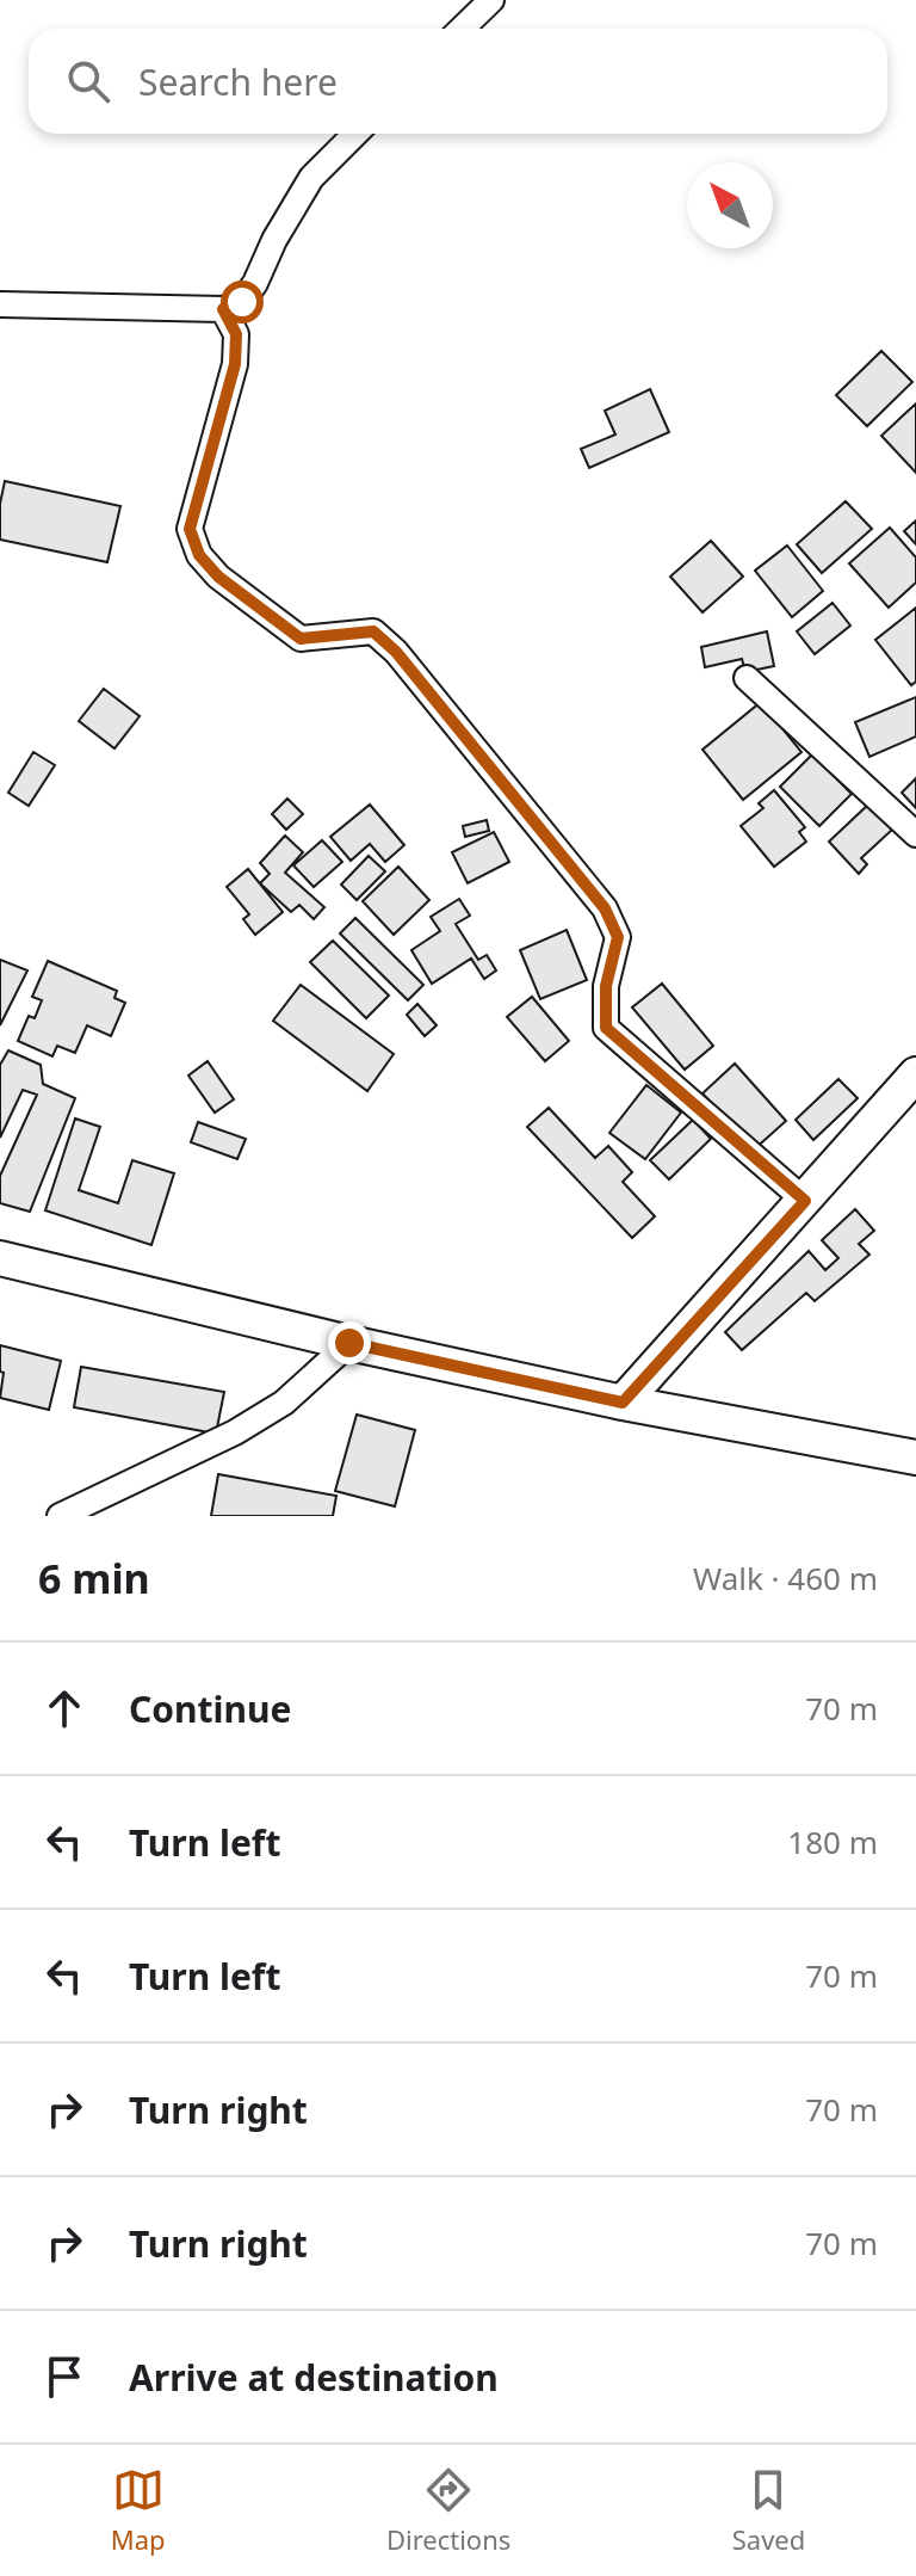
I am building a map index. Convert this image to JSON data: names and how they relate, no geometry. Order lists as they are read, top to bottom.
{
  "north": "top left",
  "page": {
    "search": "Search here",
    "heading": ["6 min", "Walk · 460 m"],
    "list": [
      ["Continue", "70 m"],
      ["Turn left", "180 m"],
      ["Turn left", "70 m"],
      ["Turn right", "70 m"],
      ["Turn right", "70 m"],
      "Arrive at destination"
    ],
    "nav": ["Map", "Directions", "Saved"]
  }
}
